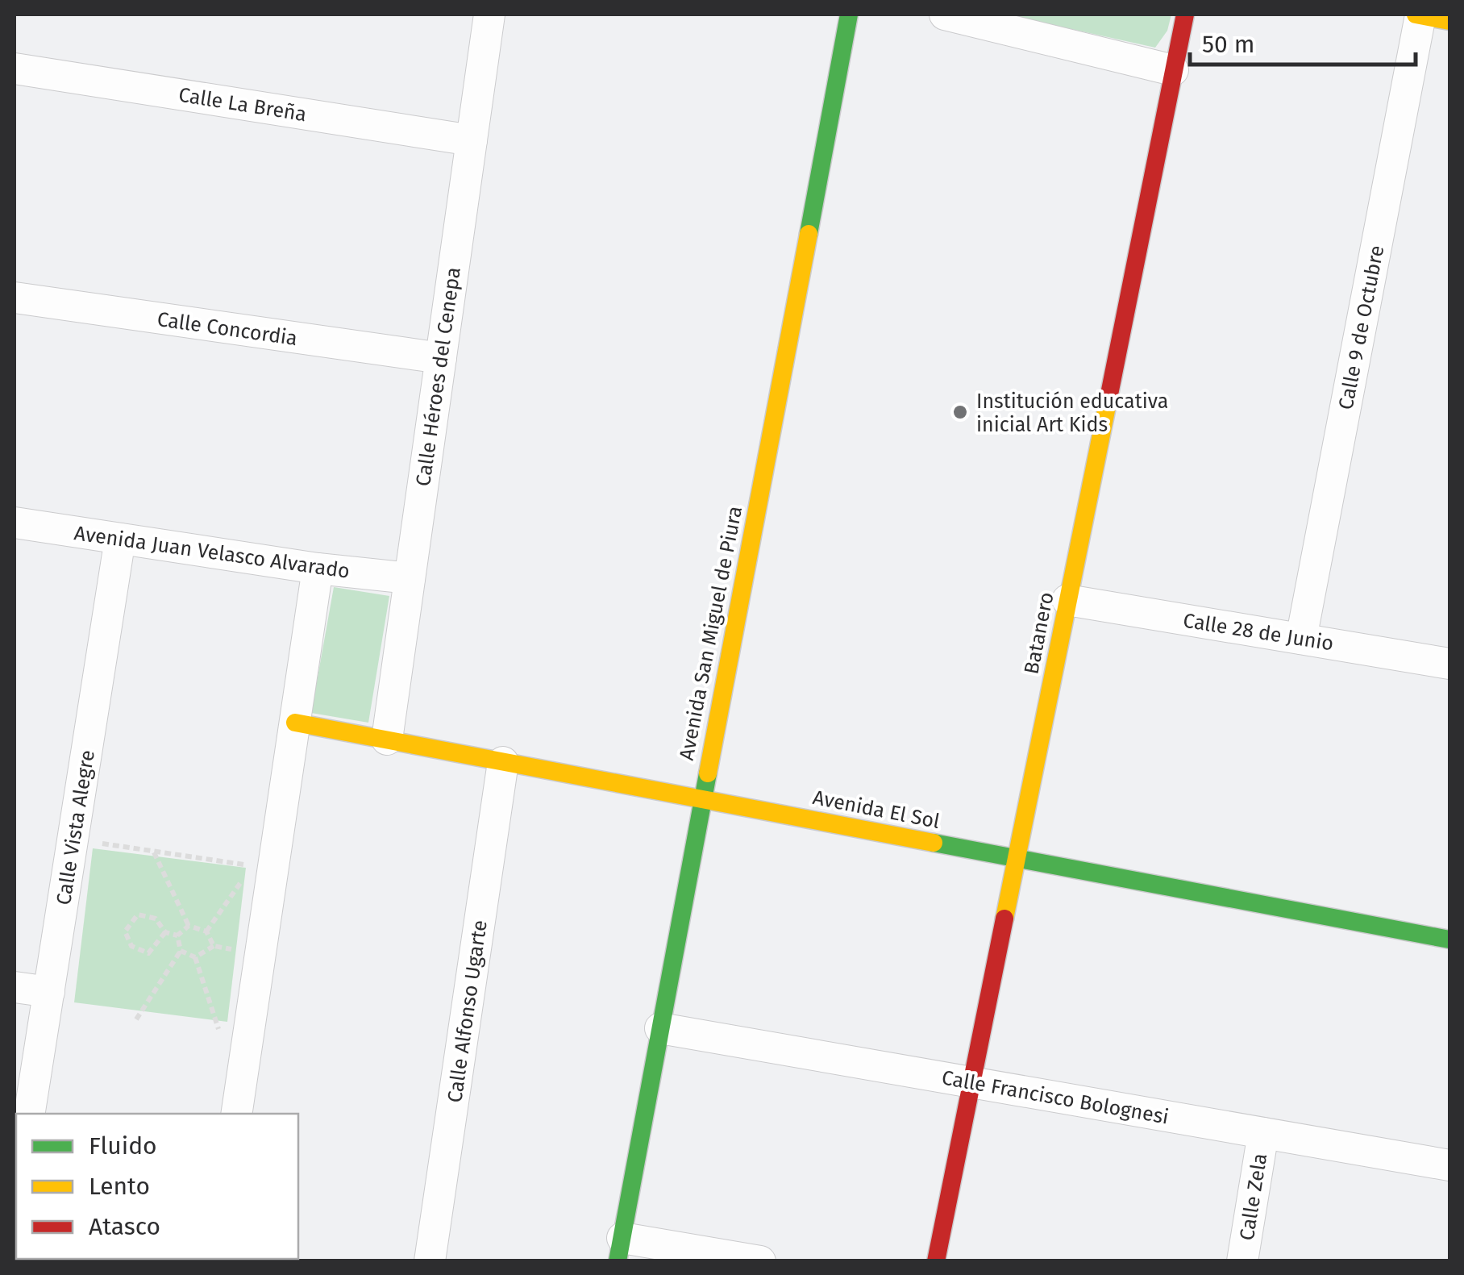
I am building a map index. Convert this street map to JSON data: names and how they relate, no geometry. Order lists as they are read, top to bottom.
{
  "streets": {
    "street": [
      "Calle La Breña",
      "Calle 9 de Octubre",
      "Calle Concordia",
      "Calle Héroes del Cenepa",
      "Avenida Juan Velasco Alvarado",
      "Calle 28 de Junio",
      "Avenida San Miguel de Piura",
      "Batanero",
      "Avenida El Sol",
      "Calle Vista Alegre",
      "Calle Alfonso Ugarte",
      "Calle Francisco Bolognesi",
      "Calle Zela"
    ]
  },
  "crossings": [
    ["Calle La Breña", "Calle Héroes del Cenepa"],
    ["Calle 9 de Octubre", "Calle 28 de Junio"],
    ["Calle Concordia", "Calle Héroes del Cenepa"],
    ["Calle Héroes del Cenepa", "Avenida Juan Velasco Alvarado"],
    ["Calle Héroes del Cenepa", "Avenida El Sol"],
    ["Avenida Juan Velasco Alvarado", "Calle Vista Alegre"],
    ["Calle 28 de Junio", "Batanero"],
    ["Avenida San Miguel de Piura", "Avenida El Sol"],
    ["Avenida San Miguel de Piura", "Calle Francisco Bolognesi"],
    ["Batanero", "Avenida El Sol"],
    ["Batanero", "Calle Francisco Bolognesi"],
    ["Avenida El Sol", "Calle Alfonso Ugarte"],
    ["Calle Francisco Bolognesi", "Calle Zela"]
  ],
  "places": ["Institución educativa inicial Art Kids"],
  "legend": ["Fluido", "Lento", "Atasco"],
  "scale_bar": "50 m"
}
